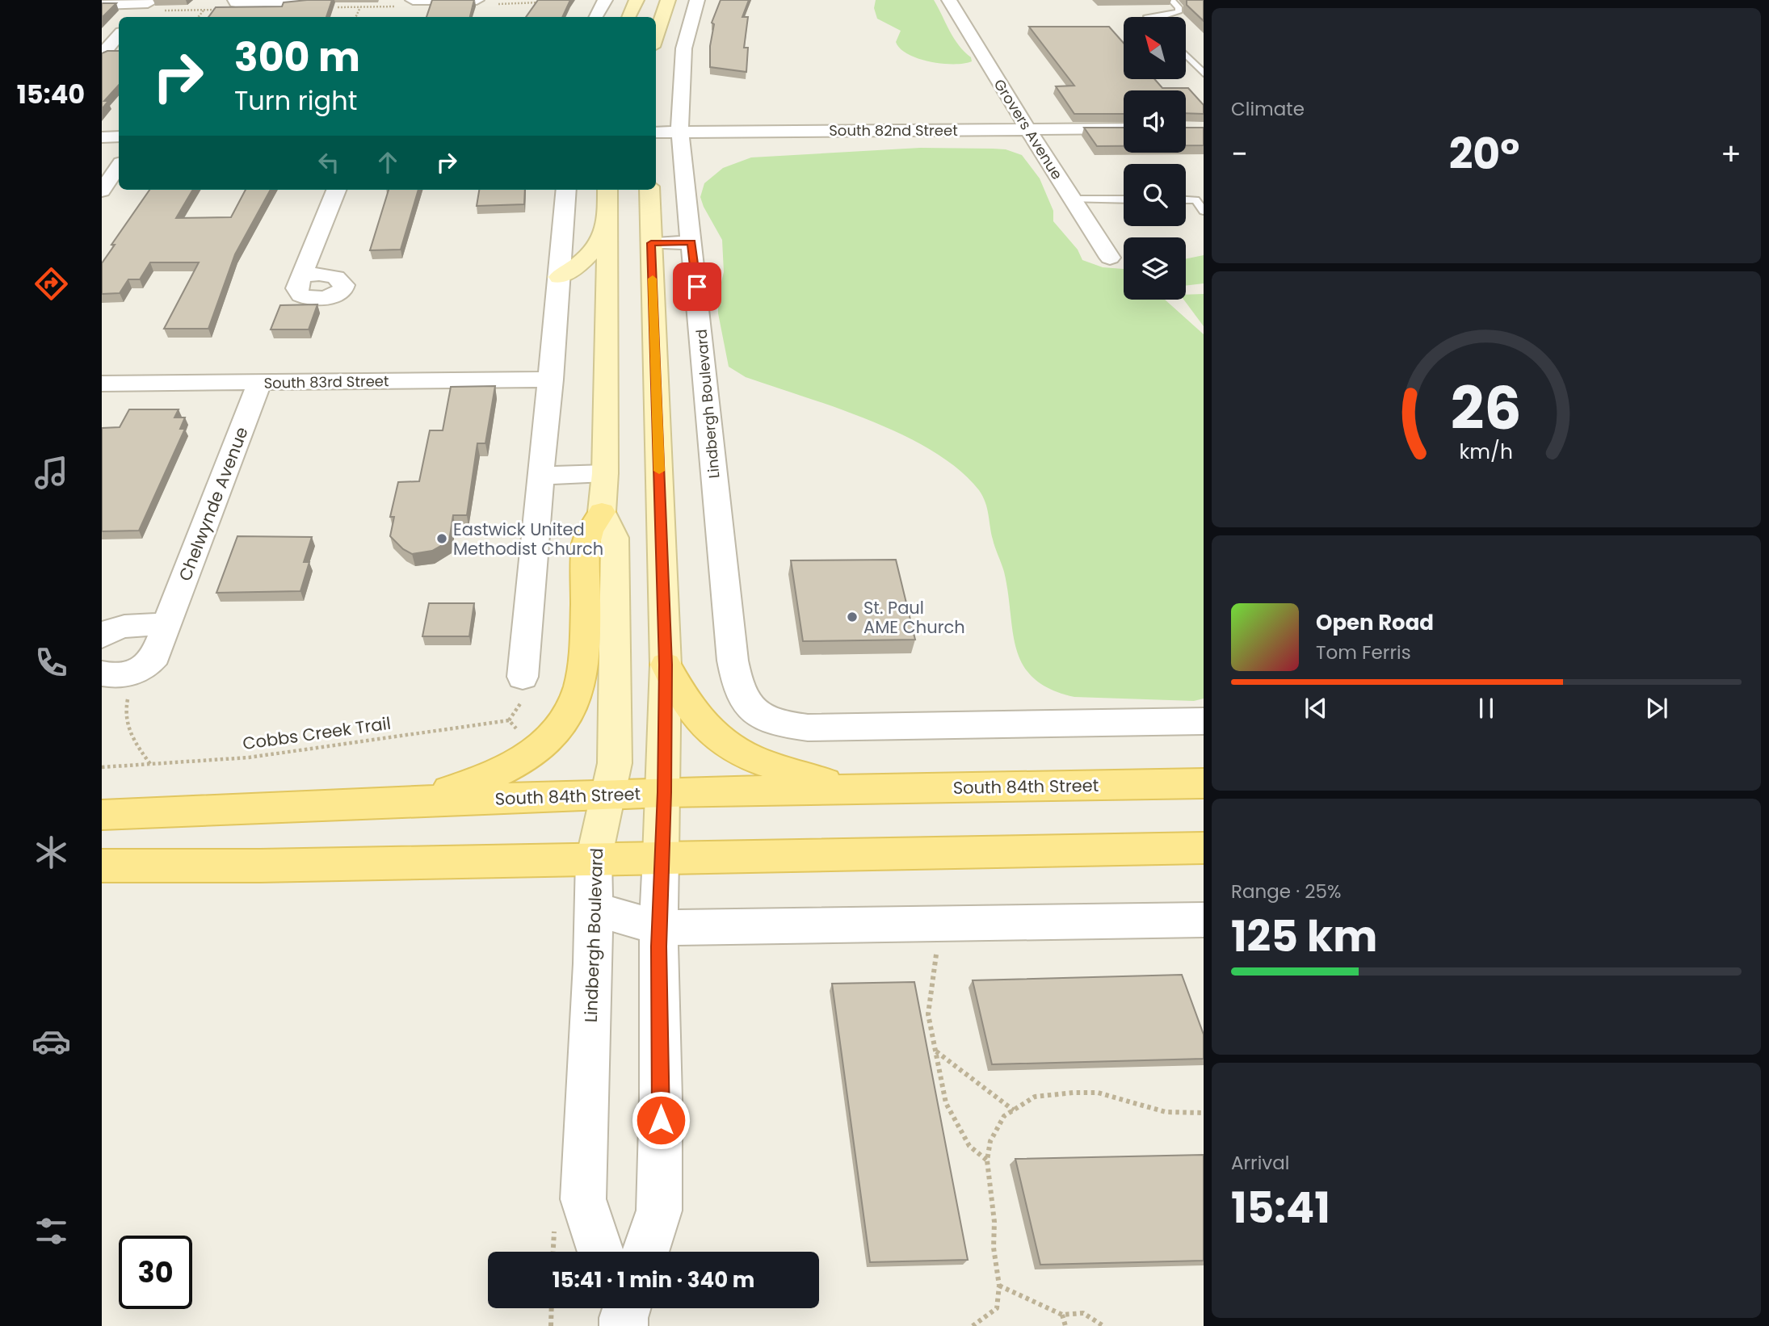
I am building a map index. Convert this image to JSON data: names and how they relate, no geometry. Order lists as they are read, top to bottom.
{
  "streets": {
    "main road": ["Lindbergh Boulevard", "South 84th Street"],
    "street": [
      "Grovers Avenue",
      "South 82nd Street",
      "South 83rd Street",
      "Chelwynde Avenue"
    ],
    "path": ["Cobbs Creek Trail"]
  },
  "crossings": [
    ["Grovers Avenue", "South 82nd Street"],
    ["South 82nd Street", "Lindbergh Boulevard"],
    ["South 83rd Street", "Chelwynde Avenue"],
    ["Lindbergh Boulevard", "South 84th Street"]
  ],
  "places": ["Eastwick United Methodist Church", "St. Paul AME Church"],
  "north": "top left",
  "page": {
    "tabs": "15:40",
    "tile": [
      "Climate",
      ["Range · 25%", "125 km"],
      ["Arrival", "15:41"]
    ],
    "turn": ["300 m", "Turn right"],
    "heat": ["−", "20°", "+"],
    "song": ["Open Road", "Tom Ferris"],
    "limit": "30",
    "trip": "15:41 · 1 min · 340 m",
    "gauge": ["26", "km/h"]
  }
}
